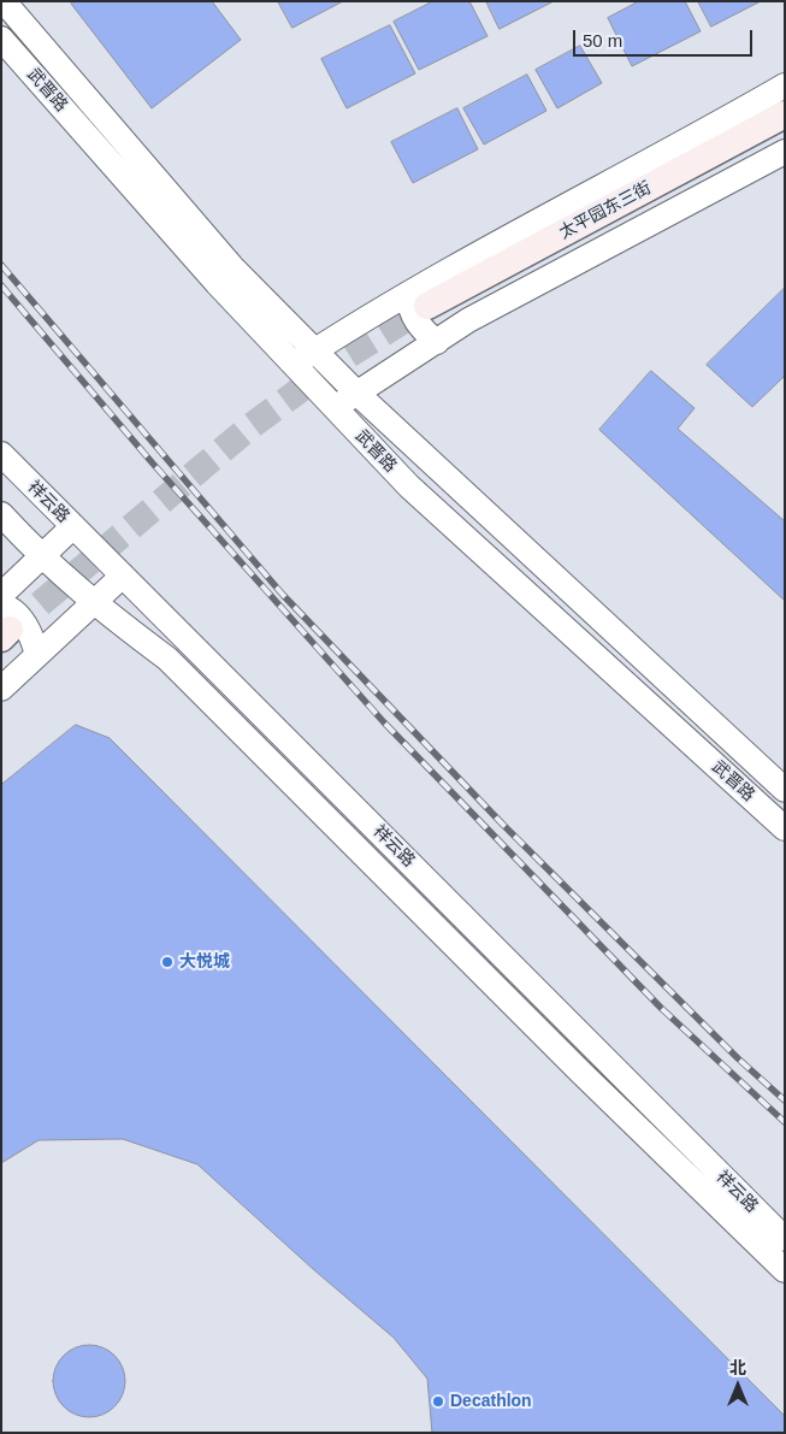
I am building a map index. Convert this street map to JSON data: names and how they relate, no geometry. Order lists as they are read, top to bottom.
{
  "streets": {
    "main road": ["太平园东三街"],
    "street": ["武晋路", "祥云路"]
  },
  "places": ["大悦城", "Decathlon"],
  "scale_bar": "50 m",
  "north": "top"
}
